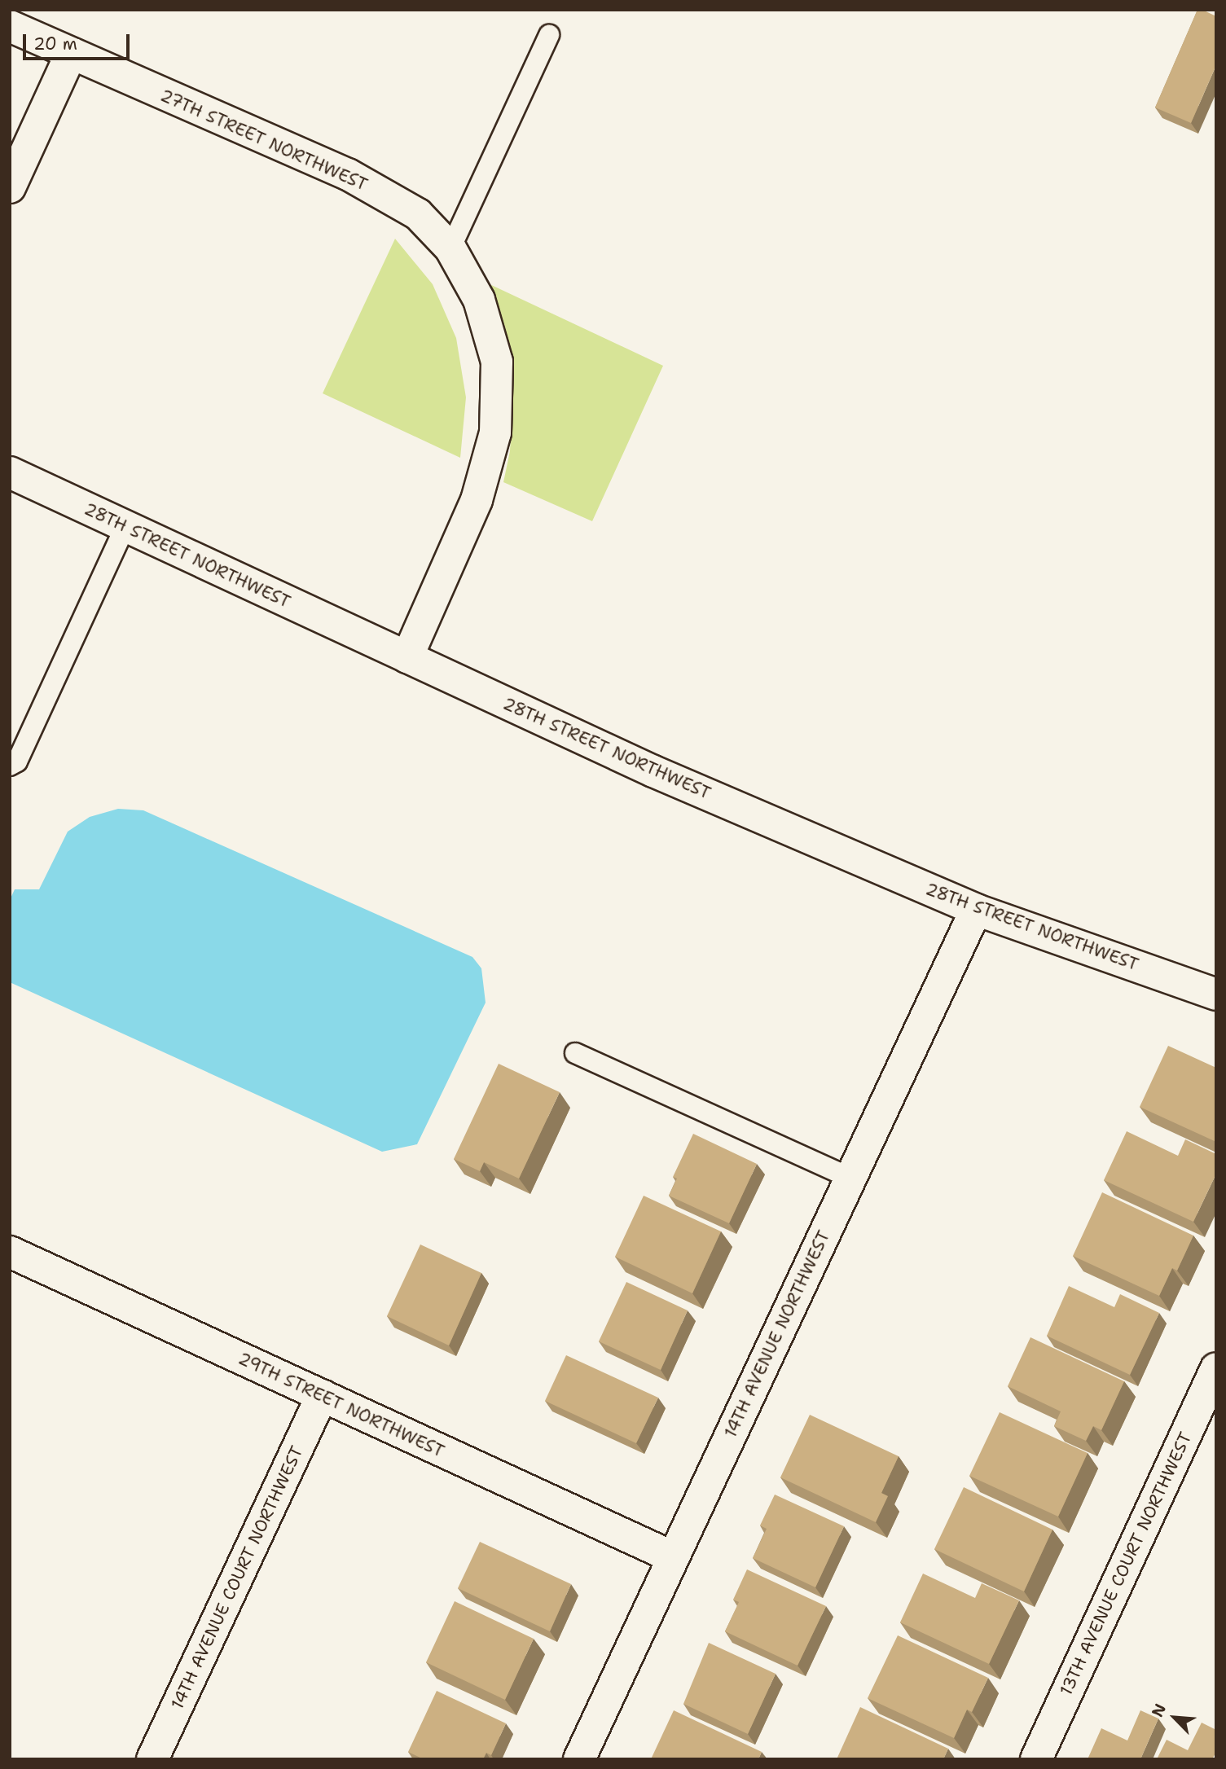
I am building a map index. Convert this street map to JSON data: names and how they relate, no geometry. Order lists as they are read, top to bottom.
{
  "streets": {
    "street": [
      "27TH STREET NORTHWEST",
      "28TH STREET NORTHWEST",
      "14TH AVENUE NORTHWEST",
      "29TH STREET NORTHWEST",
      "13TH AVENUE COURT NORTHWEST",
      "14TH AVENUE COURT NORTHWEST"
    ]
  },
  "crossings": [
    ["27TH STREET NORTHWEST", "28TH STREET NORTHWEST"],
    ["28TH STREET NORTHWEST", "14TH AVENUE NORTHWEST"],
    ["14TH AVENUE NORTHWEST", "29TH STREET NORTHWEST"],
    ["29TH STREET NORTHWEST", "14TH AVENUE COURT NORTHWEST"]
  ],
  "scale_bar": "20 m",
  "north": "top left"
}
